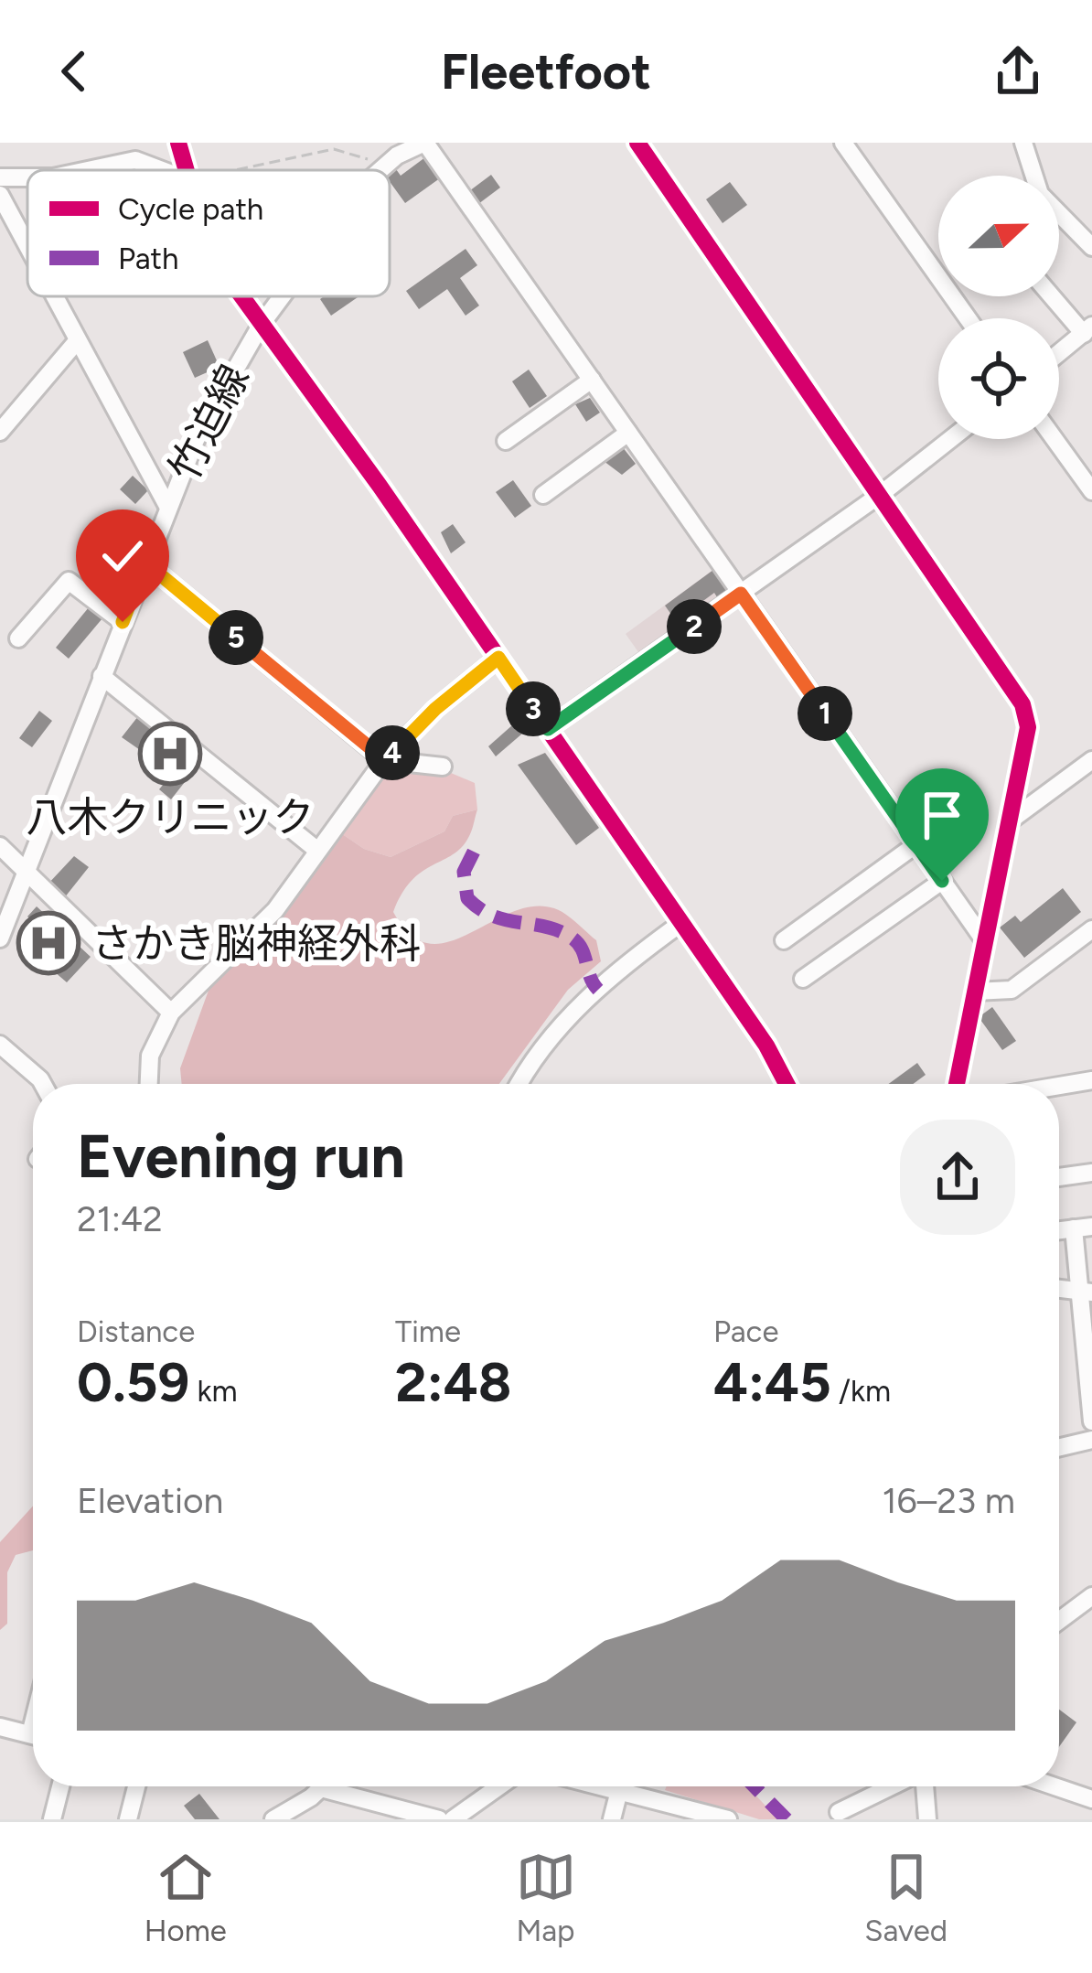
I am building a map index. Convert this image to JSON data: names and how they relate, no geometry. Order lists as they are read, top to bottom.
{
  "streets": {
    "street": ["竹迫線"]
  },
  "places": {
    "hospital": ["八木クリニック", "さかき脳神経外科"]
  },
  "legend": ["Cycle path", "Path"],
  "north": "right",
  "page": {
    "header": "Fleetfoot",
    "pins": [
      "2",
      "5",
      "3",
      "1",
      "4"
    ],
    "heading": ["Evening run", "21:42"],
    "stats": [
      ["Distance", "0.59 km"],
      ["Time", "2:48"],
      ["Pace", "4:45 /km"]
    ],
    "chart": ["Elevation", "16–23 m"],
    "tabs": ["Home", "Map", "Saved"]
  }
}
